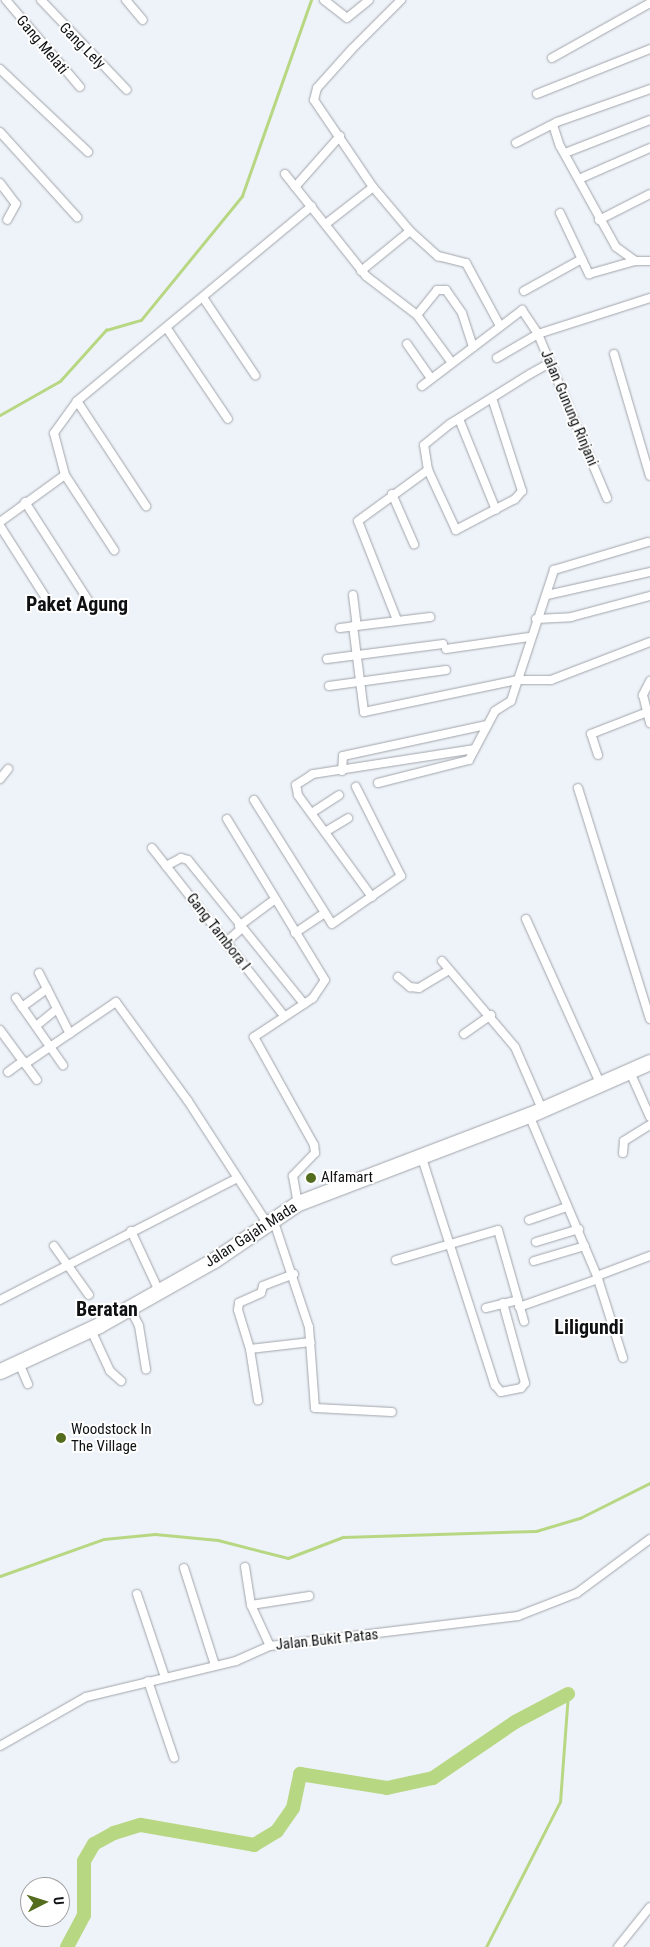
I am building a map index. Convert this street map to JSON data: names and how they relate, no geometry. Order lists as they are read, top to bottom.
{
  "streets": {
    "highway": ["Jalan Gajah Mada"],
    "street": [
      "Gang Melati",
      "Gang Lely",
      "Jalan Gunung Rinjani",
      "Gang Tambora I",
      "Jalan Bukit Patas"
    ]
  },
  "districts": ["Paket Agung", "Beratan", "Liligundi"],
  "places": ["Alfamart", "Woodstock In The Village"],
  "north": "right"
}
